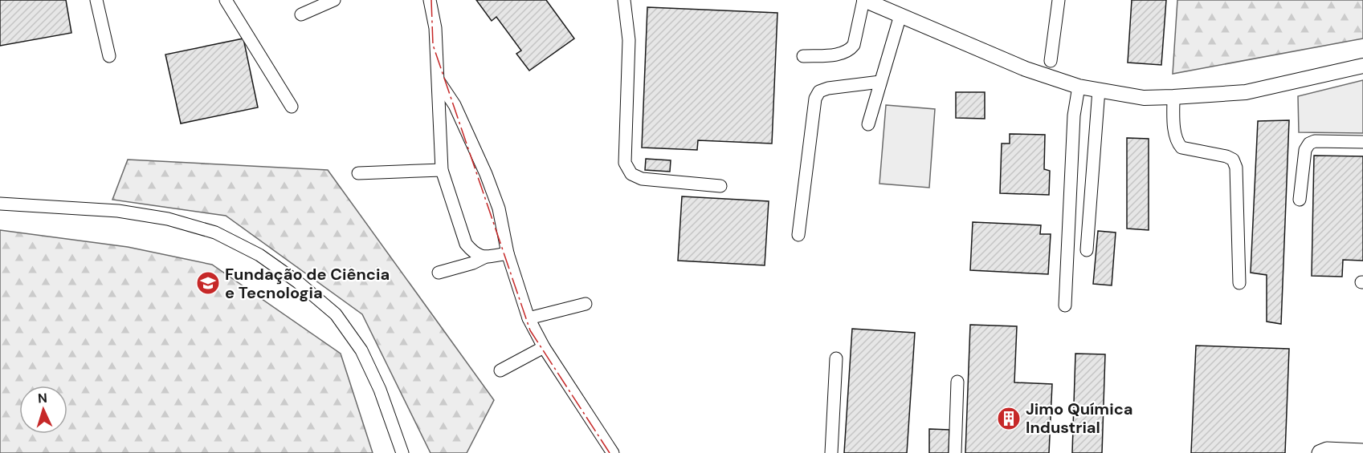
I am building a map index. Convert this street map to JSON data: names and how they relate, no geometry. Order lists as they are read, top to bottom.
{
  "places": {
    "school or university": ["Fundação de Ciência e Tecnologia"],
    "building": ["Jimo Química Industrial"]
  },
  "north": "top"
}
